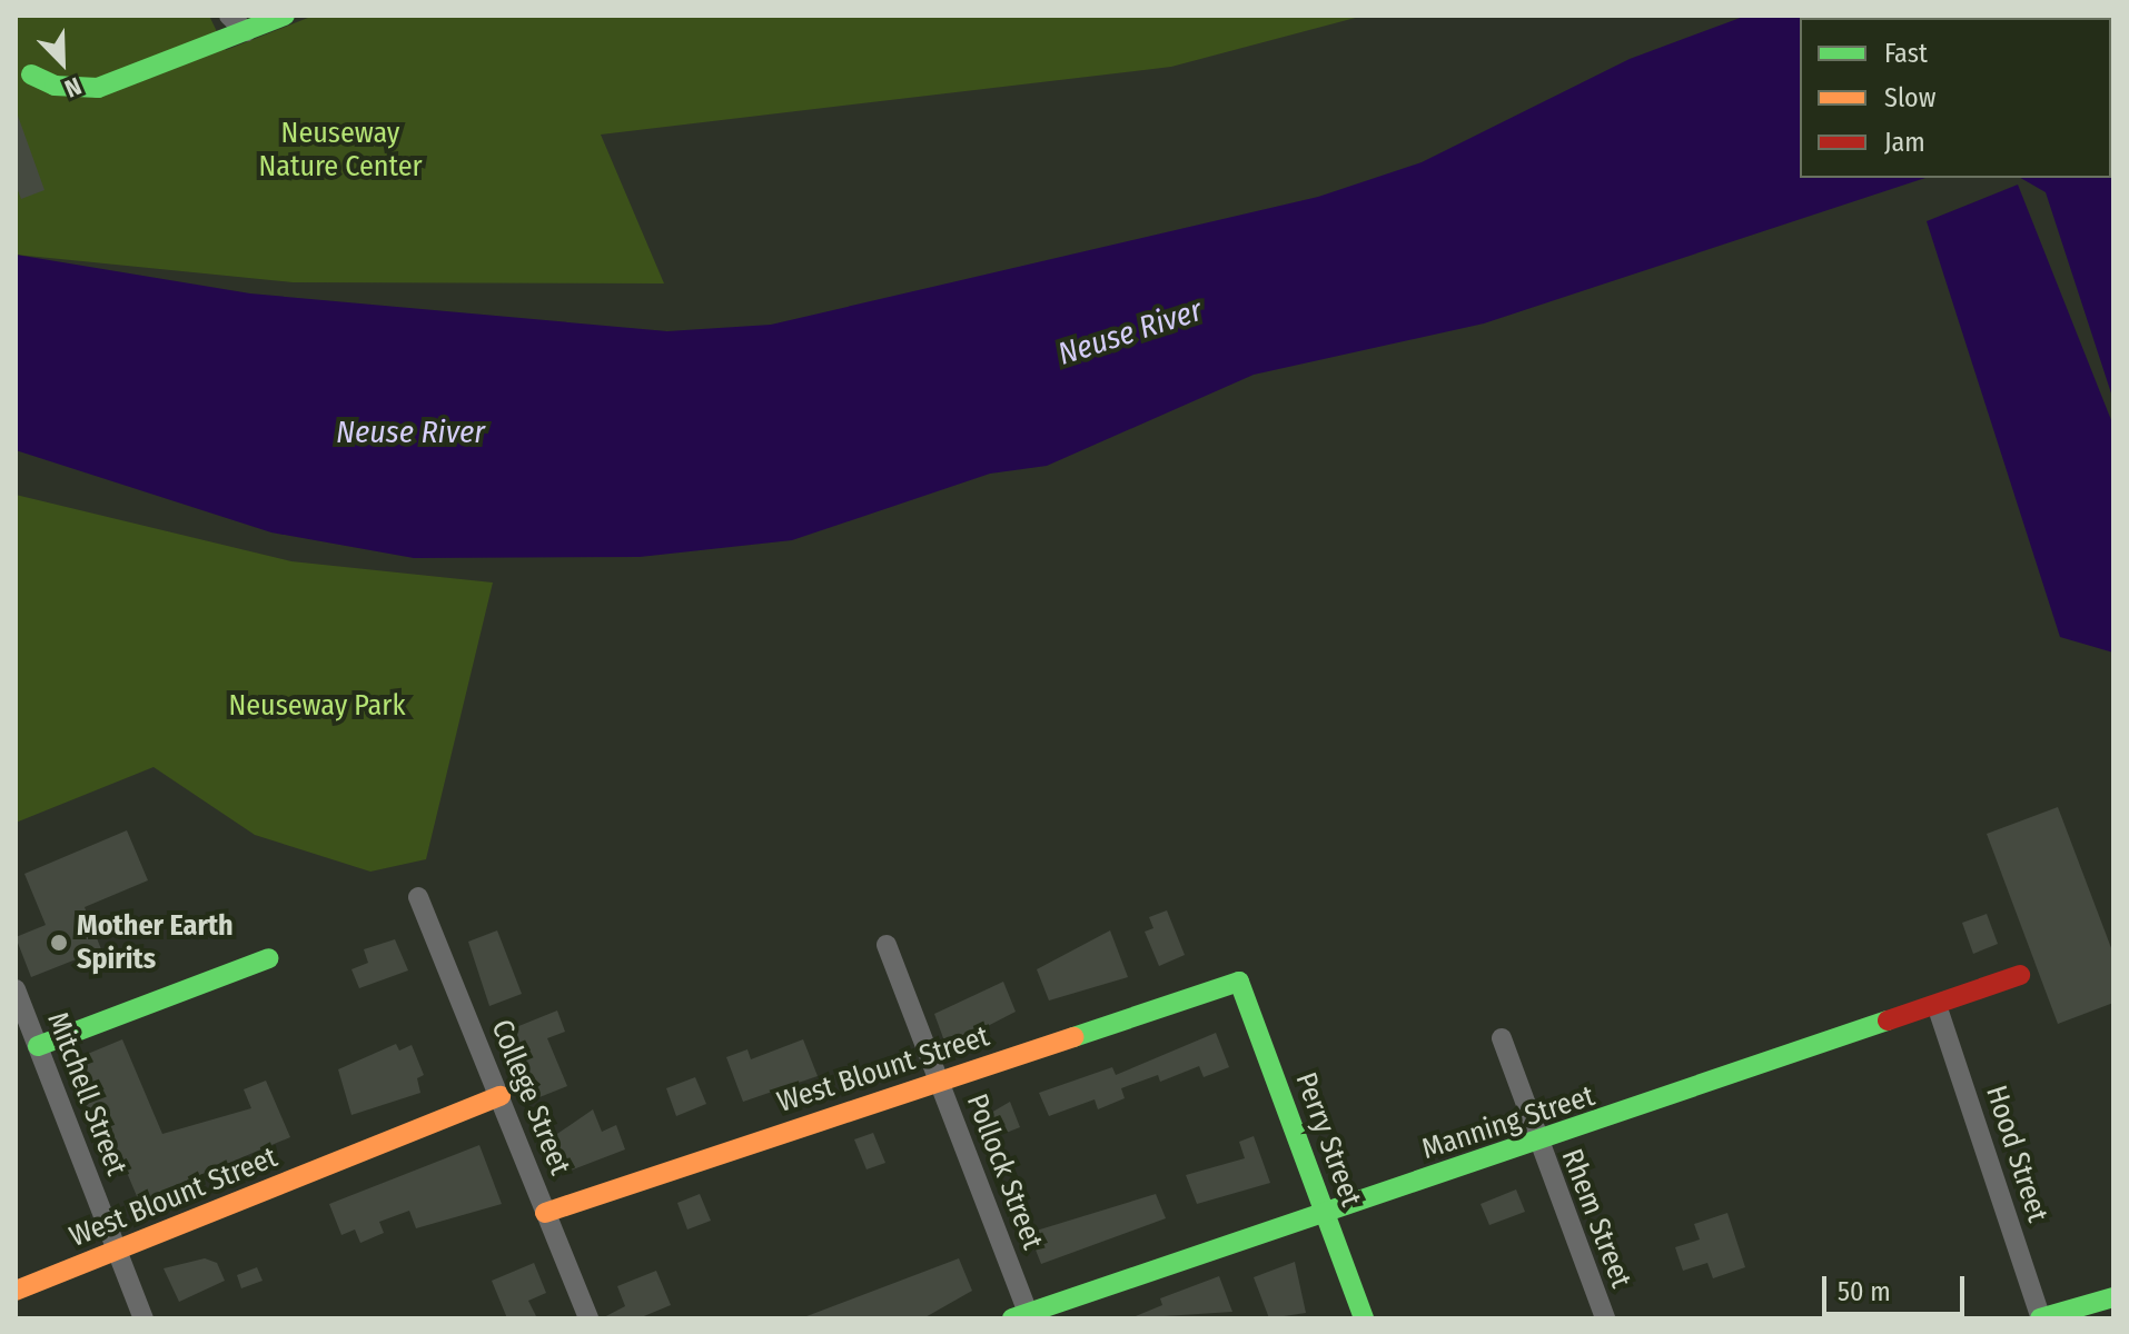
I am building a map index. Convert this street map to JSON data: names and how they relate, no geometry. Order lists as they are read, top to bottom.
{
  "streets": {
    "street": [
      "West Blount Street",
      "Mitchell Street",
      "College Street",
      "Manning Street",
      "Perry Street",
      "Hood Street",
      "Pollock Street",
      "Rhem Street"
    ]
  },
  "crossings": [
    ["West Blount Street", "Mitchell Street"],
    ["West Blount Street", "College Street"],
    ["West Blount Street", "Perry Street"],
    ["West Blount Street", "Pollock Street"],
    ["Manning Street", "Perry Street"],
    ["Manning Street", "Hood Street"],
    ["Manning Street", "Pollock Street"],
    ["Manning Street", "Rhem Street"]
  ],
  "water": ["Neuse River"],
  "parks": ["Neuseway Nature Center", "Neuseway Park"],
  "places": ["Mother Earth Spirits"],
  "legend": ["Fast", "Slow", "Jam"],
  "scale_bar": "50 m",
  "north": "bottom right"
}
